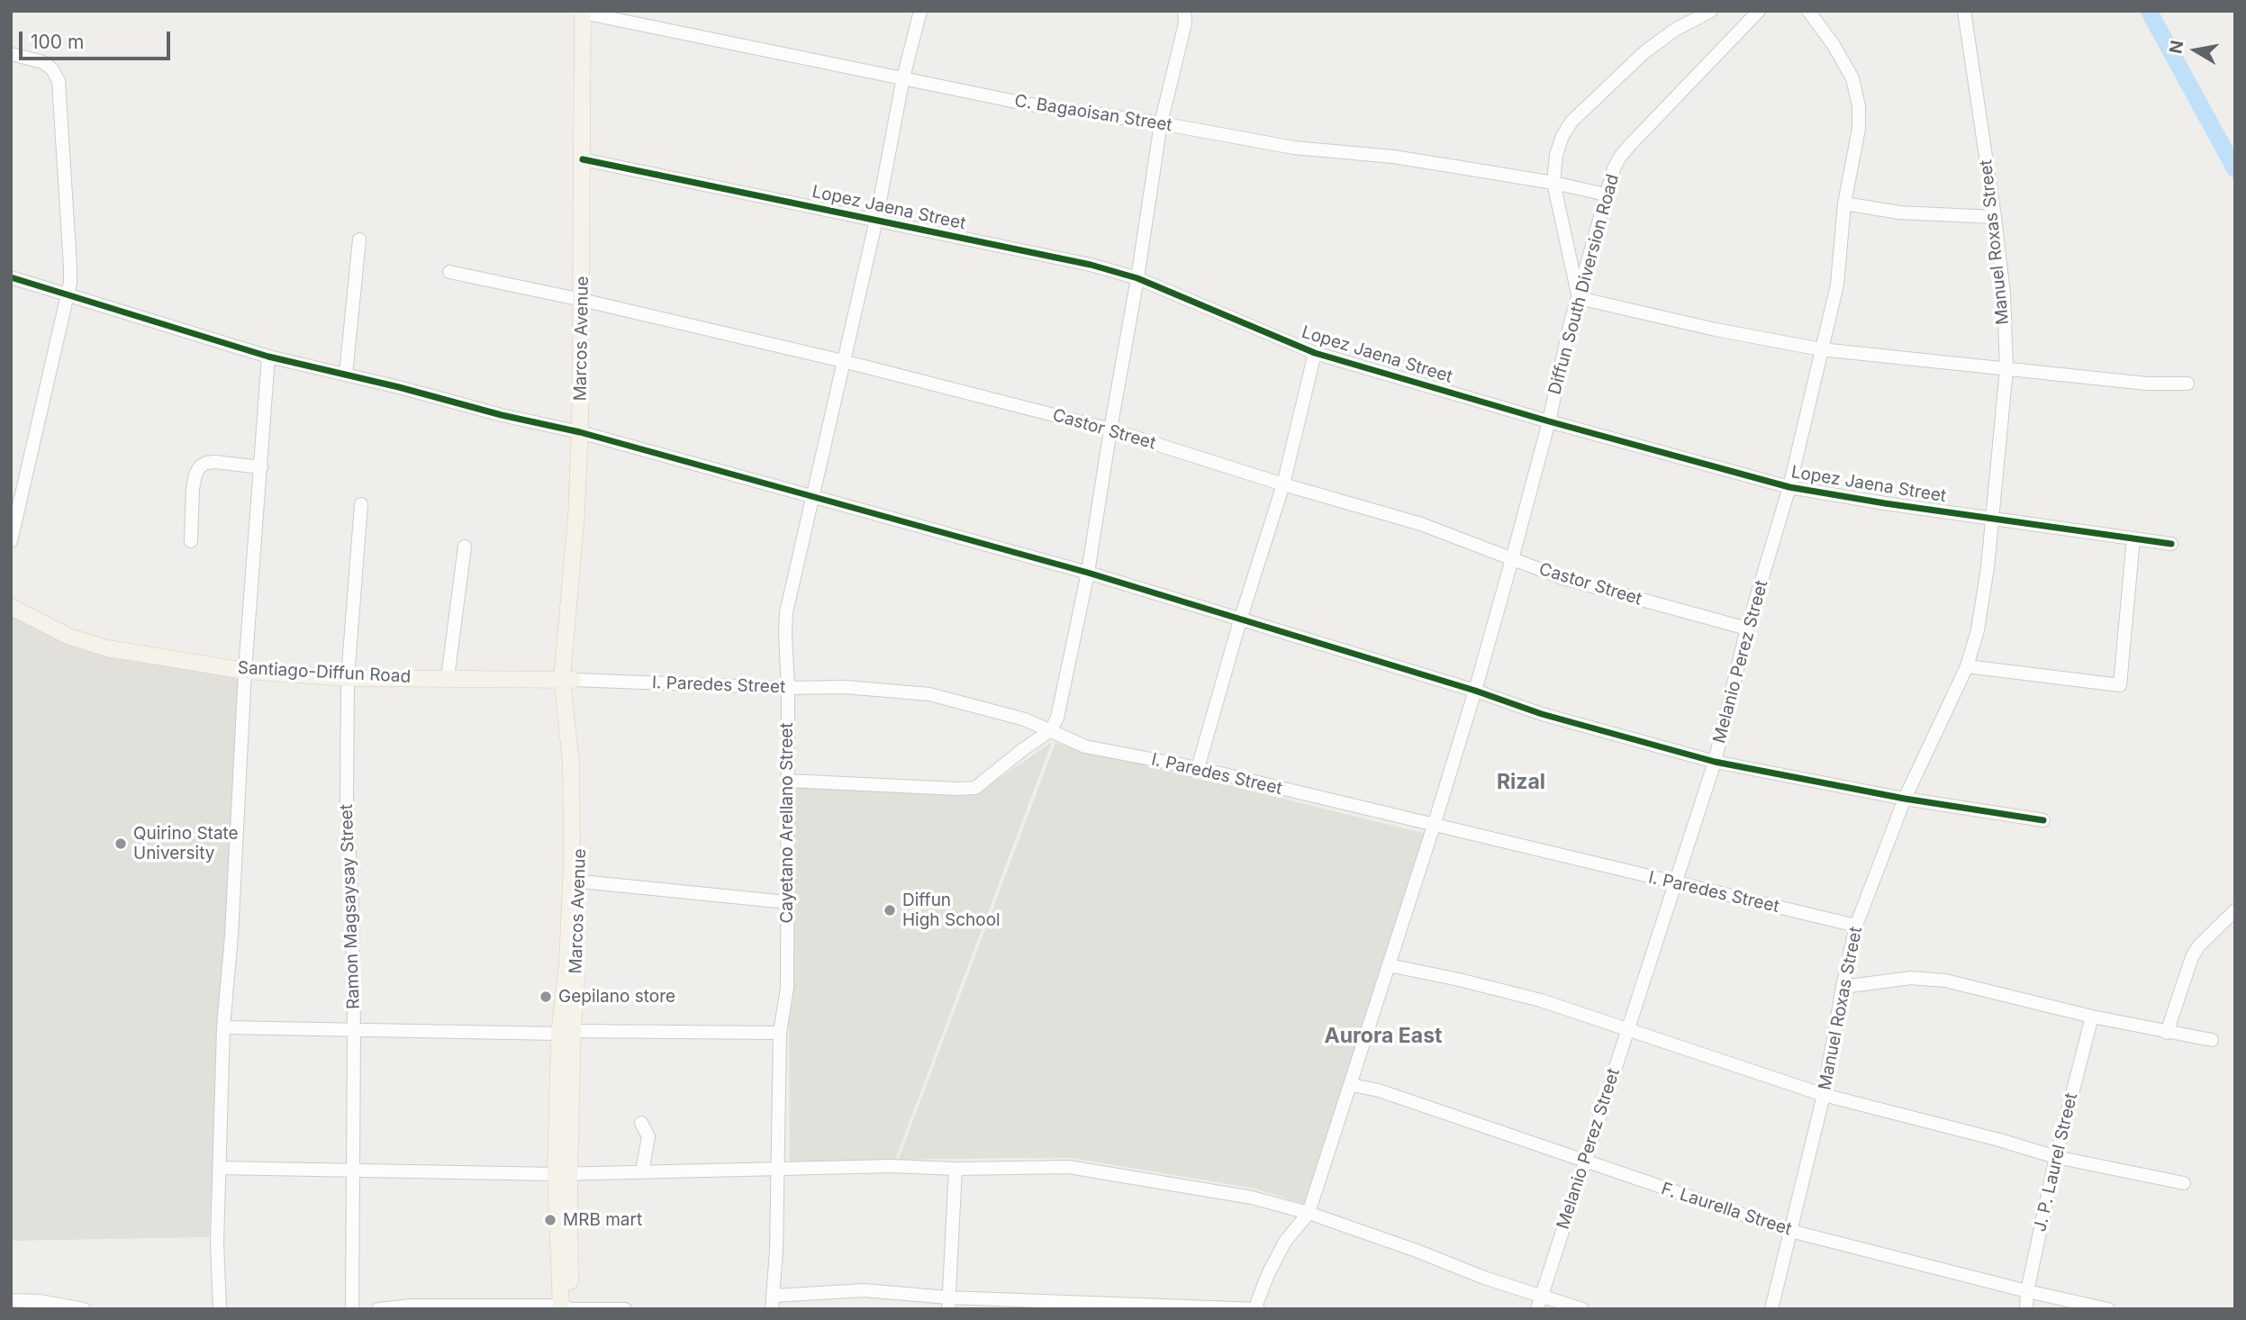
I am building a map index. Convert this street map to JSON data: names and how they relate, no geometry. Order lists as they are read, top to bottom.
{
  "streets": {
    "main road": ["Marcos Avenue", "Santiago-Diffun Road"],
    "street": [
      "C. Bagaoisan Street",
      "Lopez Jaena Street",
      "Manuel Roxas Street",
      "Diffun South Diversion Road",
      "Castor Street",
      "Melanio Perez Street",
      "I. Paredes Street",
      "Cayetano Arellano Street",
      "Ramon Magsaysay Street",
      "J. P. Laurel Street",
      "F. Laurella Street"
    ]
  },
  "crossings": [
    ["C. Bagaoisan Street", "Diffun South Diversion Road"],
    ["C. Bagaoisan Street", "Marcos Avenue"],
    ["C. Bagaoisan Street", "Cayetano Arellano Street"],
    ["Lopez Jaena Street", "Manuel Roxas Street"],
    ["Lopez Jaena Street", "Diffun South Diversion Road"],
    ["Lopez Jaena Street", "Marcos Avenue"],
    ["Lopez Jaena Street", "Melanio Perez Street"],
    ["Lopez Jaena Street", "Cayetano Arellano Street"],
    ["Manuel Roxas Street", "I. Paredes Street"],
    ["Manuel Roxas Street", "F. Laurella Street"],
    ["Diffun South Diversion Road", "Castor Street"],
    ["Diffun South Diversion Road", "I. Paredes Street"],
    ["Diffun South Diversion Road", "F. Laurella Street"],
    ["Marcos Avenue", "Castor Street"],
    ["Marcos Avenue", "Santiago-Diffun Road"],
    ["Marcos Avenue", "I. Paredes Street"],
    ["Castor Street", "Melanio Perez Street"],
    ["Castor Street", "Cayetano Arellano Street"],
    ["Melanio Perez Street", "I. Paredes Street"],
    ["Melanio Perez Street", "F. Laurella Street"],
    ["Santiago-Diffun Road", "I. Paredes Street"],
    ["Santiago-Diffun Road", "Ramon Magsaysay Street"],
    ["I. Paredes Street", "Cayetano Arellano Street"],
    ["J. P. Laurel Street", "F. Laurella Street"]
  ],
  "districts": ["Rizal", "Aurora East"],
  "places": [
    "Quirino State University",
    "Diffun High School",
    "Gepilano store",
    "MRB mart"
  ],
  "scale_bar": "100 m",
  "north": "left"
}
